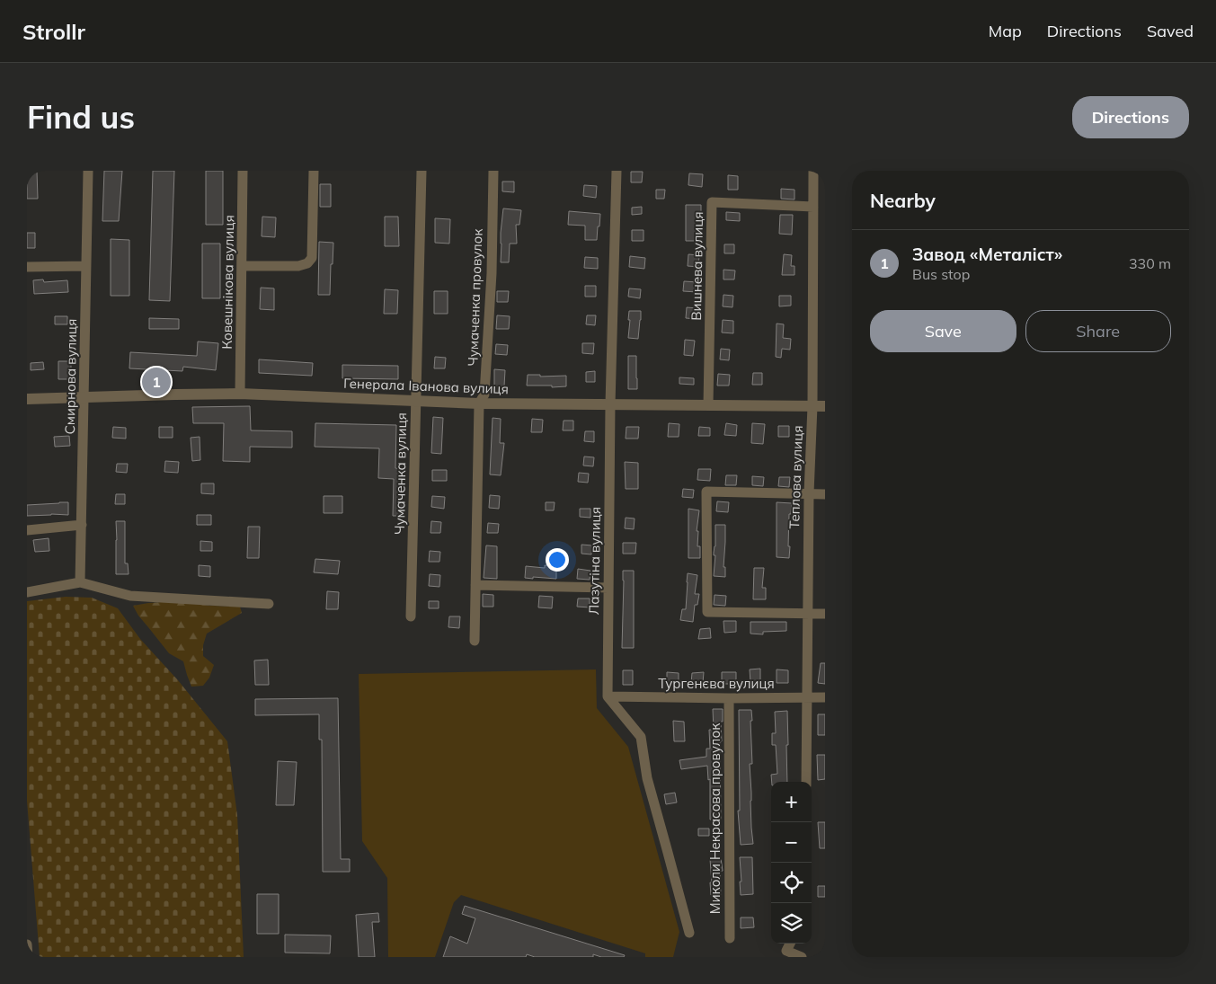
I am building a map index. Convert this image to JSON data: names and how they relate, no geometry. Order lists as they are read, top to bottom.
{
  "streets": {
    "street": [
      "Вишнева вулиця",
      "Ковешнікова вулиця",
      "Чумаченка провулок",
      "Смирнова вулиця",
      "Генерала Іванова вулиця",
      "Чумаченка вулиця",
      "Теплова вулиця",
      "Лазутіна вулиця",
      "Тургенєва вулиця",
      "Миколи Некрасова провулок"
    ]
  },
  "crossings": [
    ["Вишнева вулиця", "Генерала Іванова вулиця"],
    ["Вишнева вулиця", "Теплова вулиця"],
    ["Ковешнікова вулиця", "Генерала Іванова вулиця"],
    ["Чумаченка провулок", "Генерала Іванова вулиця"],
    ["Смирнова вулиця", "Генерала Іванова вулиця"],
    ["Генерала Іванова вулиця", "Чумаченка вулиця"],
    ["Генерала Іванова вулиця", "Теплова вулиця"],
    ["Генерала Іванова вулиця", "Лазутіна вулиця"],
    ["Теплова вулиця", "Тургенєва вулиця"],
    ["Лазутіна вулиця", "Тургенєва вулиця"],
    ["Тургенєва вулиця", "Миколи Некрасова провулок"]
  ],
  "page": {
    "header": "Strollr",
    "nav": ["Map", "Directions", "Saved"],
    "buttons": [
      "Directions",
      ["Save", "Share"]
    ],
    "title": "Find us",
    "heading": "Nearby",
    "list": [
      {
        "mark": "1",
        "name": "Завод «Металіст»",
        "note": "Bus stop",
        "value": "330 m"
      }
    ],
    "pins": "1",
    "map_buttons": ["+", "−"]
  }
}
